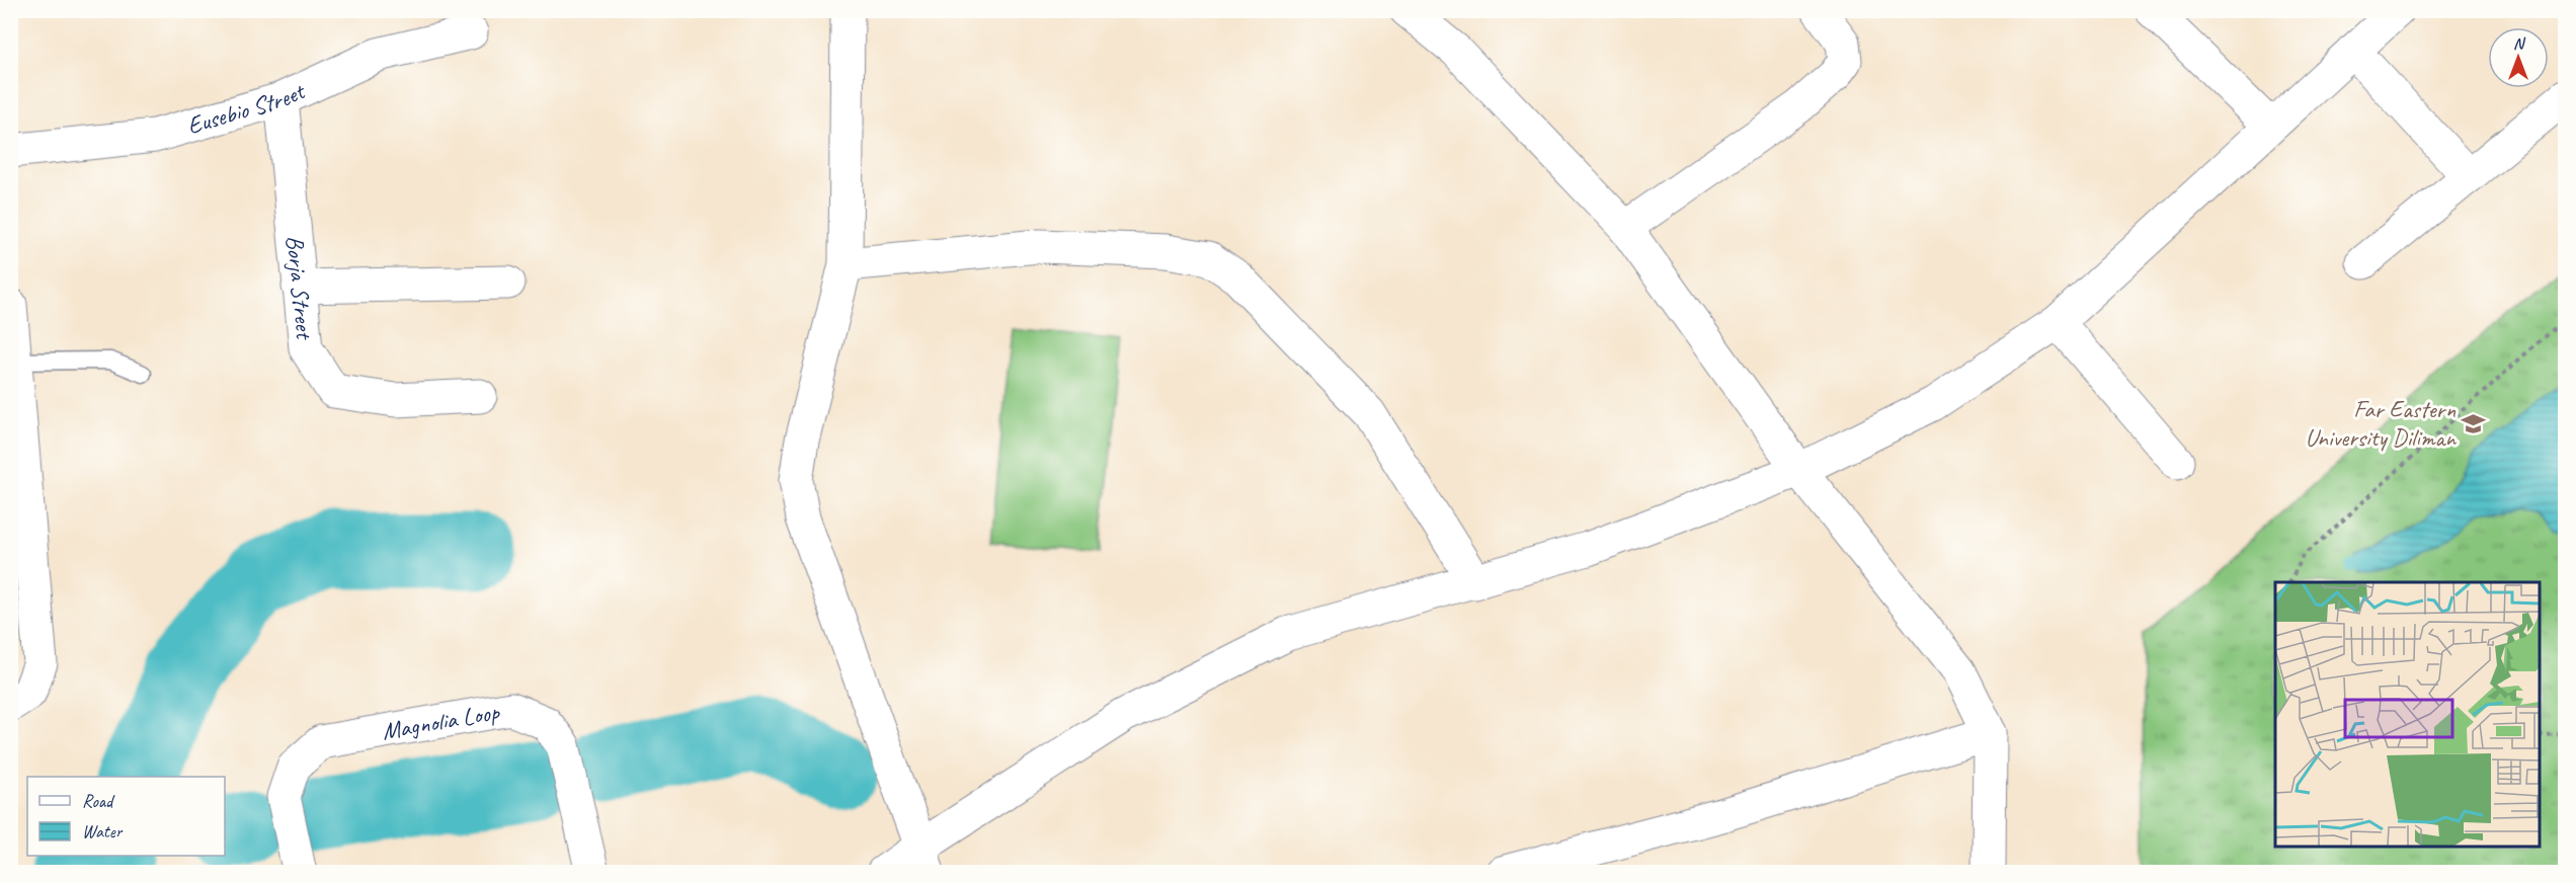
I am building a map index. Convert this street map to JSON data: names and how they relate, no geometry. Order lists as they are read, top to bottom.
{
  "streets": {
    "street": ["Eusebio Street", "Borja Street", "Magnolia Loop"]
  },
  "crossings": [
    ["Eusebio Street", "Borja Street"]
  ],
  "places": {
    "school or university": ["Far Eastern University Diliman"]
  },
  "legend": ["Road", "Water"],
  "north": "top"
}
